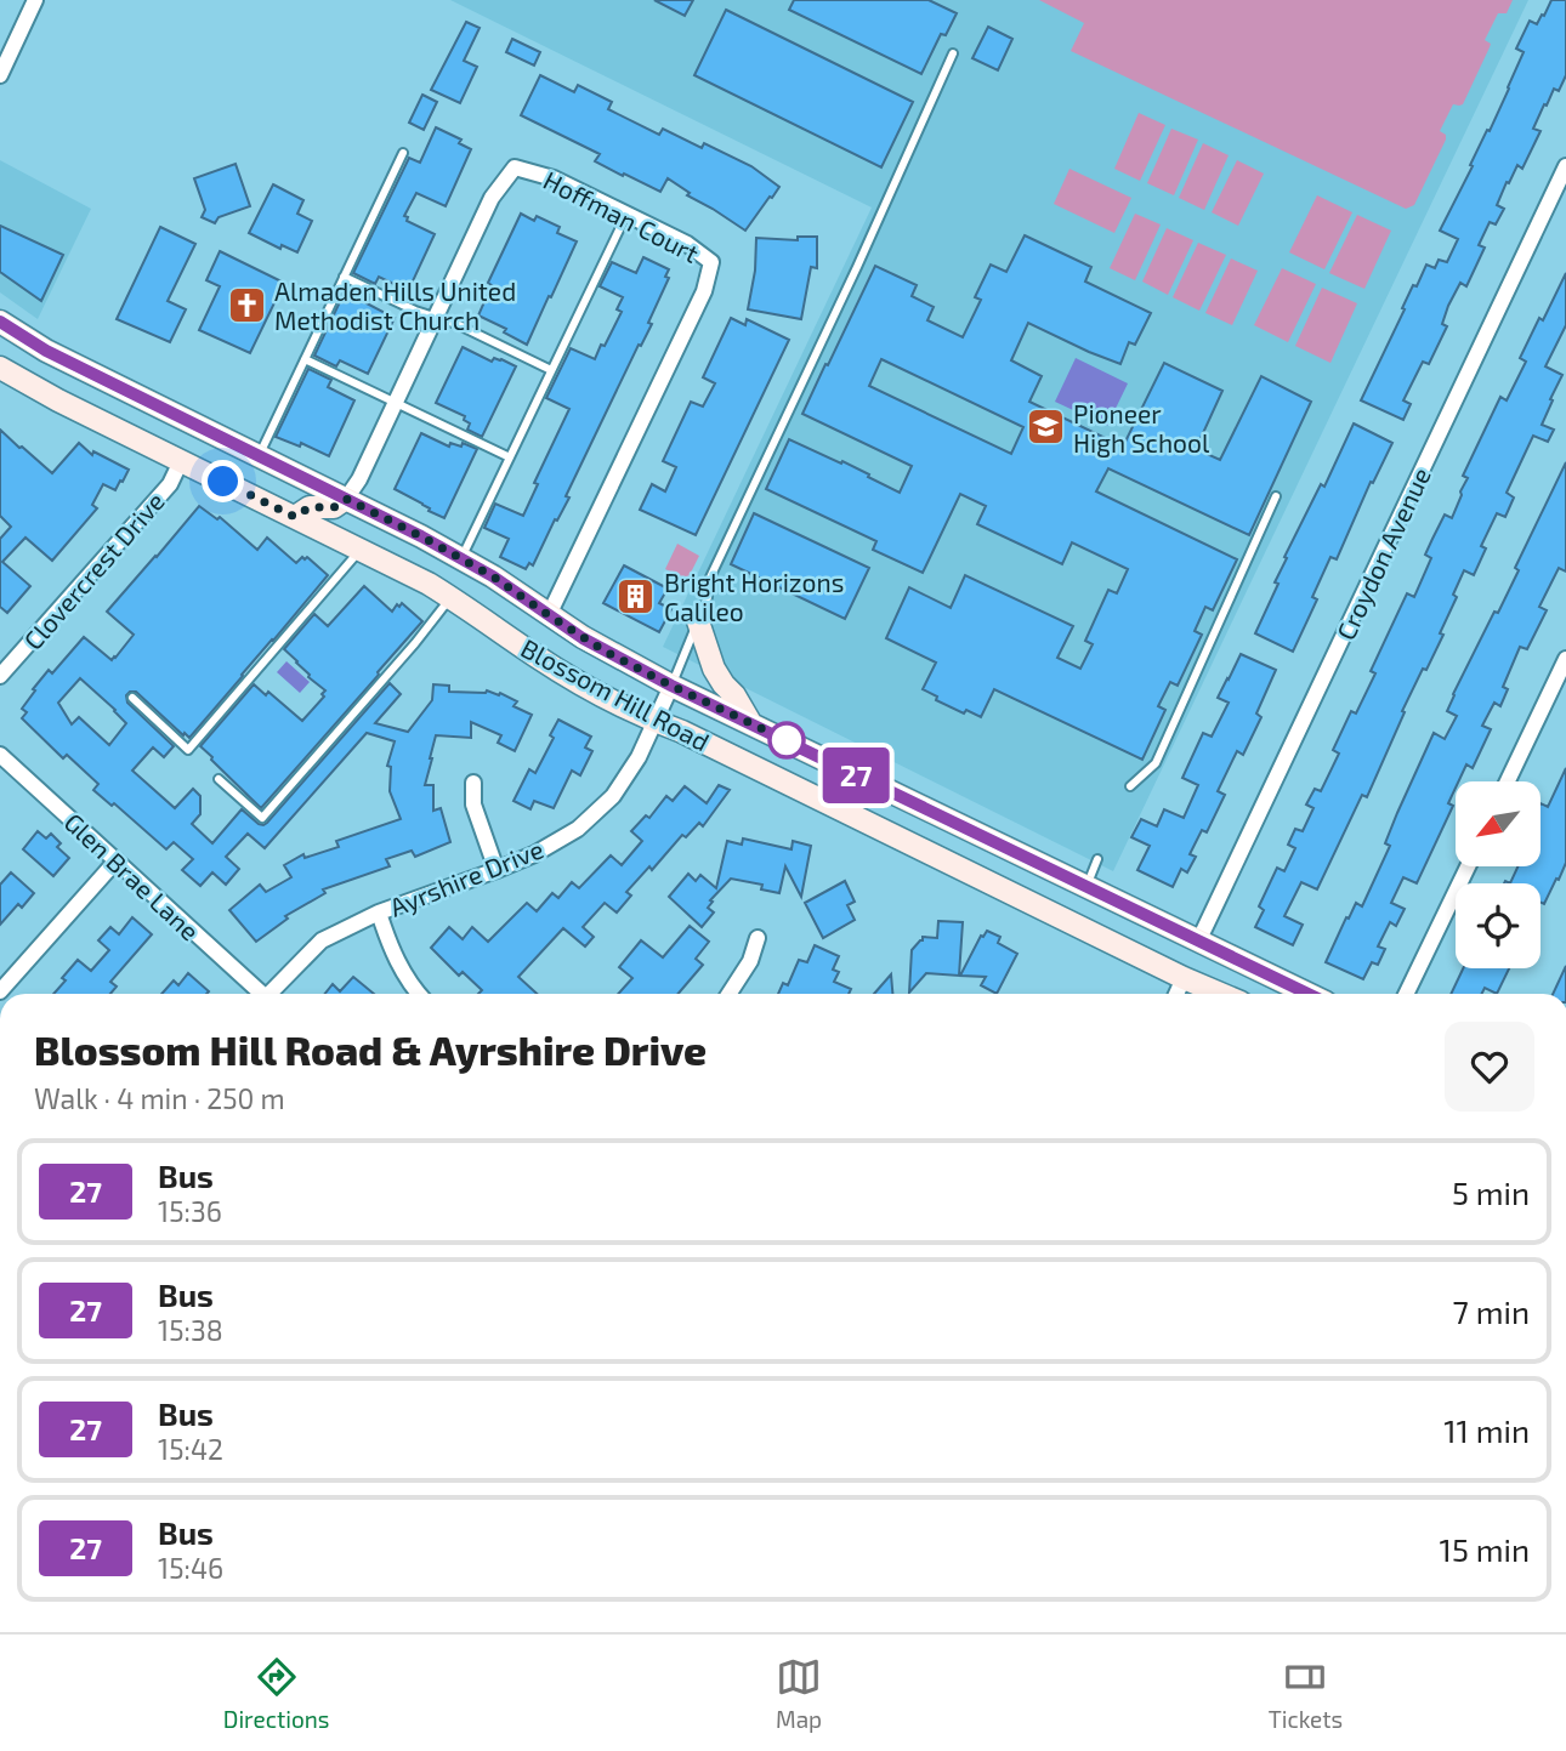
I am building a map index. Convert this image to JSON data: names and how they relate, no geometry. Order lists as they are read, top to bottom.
{
  "streets": {
    "main road": ["Blossom Hill Road"],
    "street": [
      "Hoffman Court",
      "Croydon Avenue",
      "Clovercrest Drive",
      "Glen Brae Lane",
      "Ayrshire Drive"
    ]
  },
  "crossings": [
    ["Hoffman Court", "Blossom Hill Road"],
    ["Croydon Avenue", "Blossom Hill Road"],
    ["Clovercrest Drive", "Blossom Hill Road"],
    ["Blossom Hill Road", "Ayrshire Drive"]
  ],
  "places": {
    "church": ["Almaden Hills United Methodist Church"],
    "school or university": ["Pioneer High School"],
    "building": ["Bright Horizons Galileo"]
  },
  "lines": ["bus line 27"],
  "north": "bottom left",
  "page": {
    "on_map": "27",
    "heading": ["Blossom Hill Road & Ayrshire Drive", "Walk · 4 min · 250 m"],
    "list": [
      {
        "mark": "27",
        "name": "Bus",
        "note": "15:36",
        "value": "5 min"
      },
      {
        "mark": "27",
        "name": "Bus",
        "note": "15:38",
        "value": "7 min"
      },
      {
        "mark": "27",
        "name": "Bus",
        "note": "15:42",
        "value": "11 min"
      },
      {
        "mark": "27",
        "name": "Bus",
        "note": "15:46",
        "value": "15 min"
      }
    ],
    "tabs": ["Directions", "Map", "Tickets"]
  }
}
